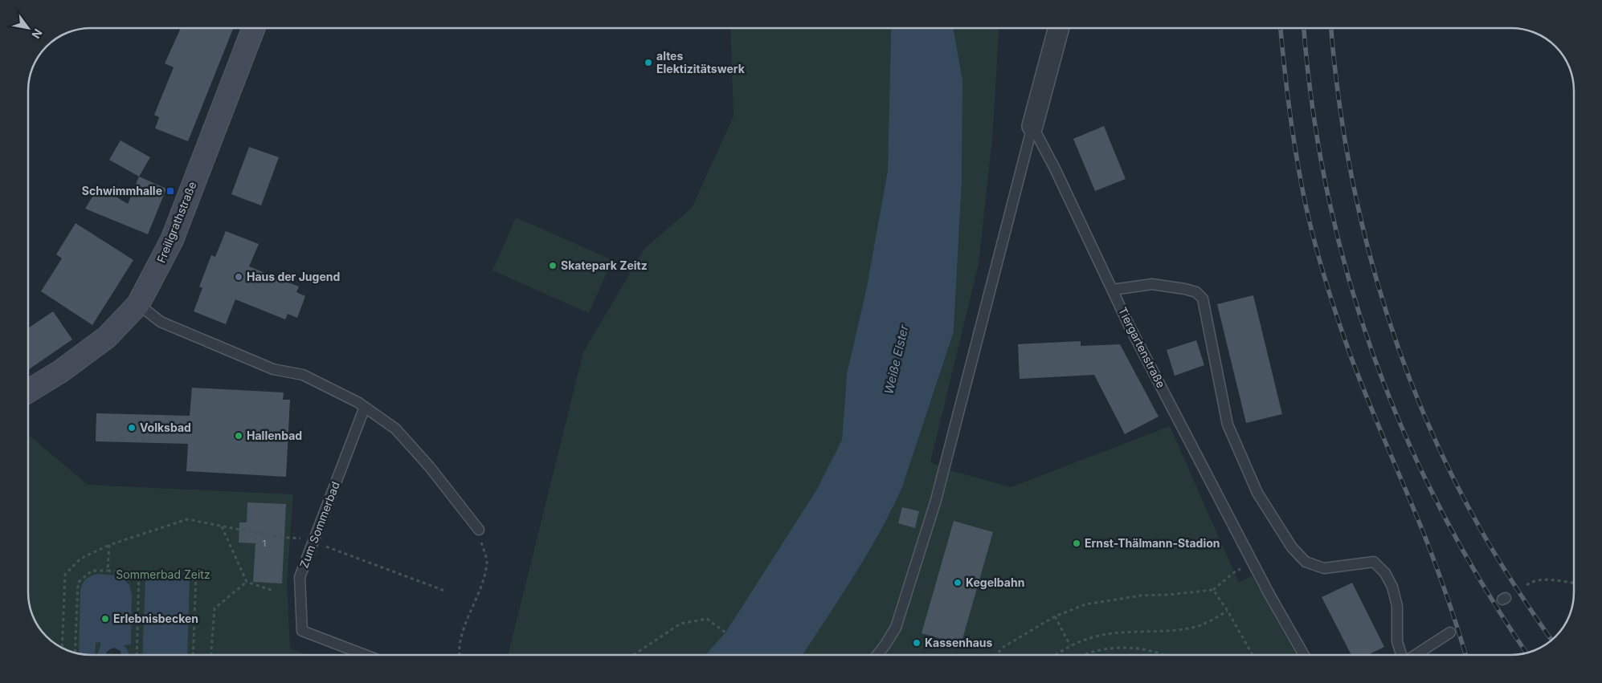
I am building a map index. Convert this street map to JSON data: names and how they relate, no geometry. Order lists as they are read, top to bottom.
{
  "streets": {
    "street": ["Freiligrathstraße"],
    "lane": ["Tiergartenstraße", "Zum Sommerbad"]
  },
  "water": ["Weiße Elster"],
  "parks": ["Sommerbad Zeitz"],
  "places": {
    "other": [
      "altes Elektizitätswerk",
      "Skatepark Zeitz",
      "Haus der Jugend",
      "Volksbad",
      "Hallenbad",
      "Ernst-Thälmann-Stadion",
      "Kegelbahn",
      "Erlebnisbecken",
      "Kassenhaus"
    ],
    "transit": ["Schwimmhalle"]
  },
  "house_numbers": ["1"],
  "north": "bottom right"
}
